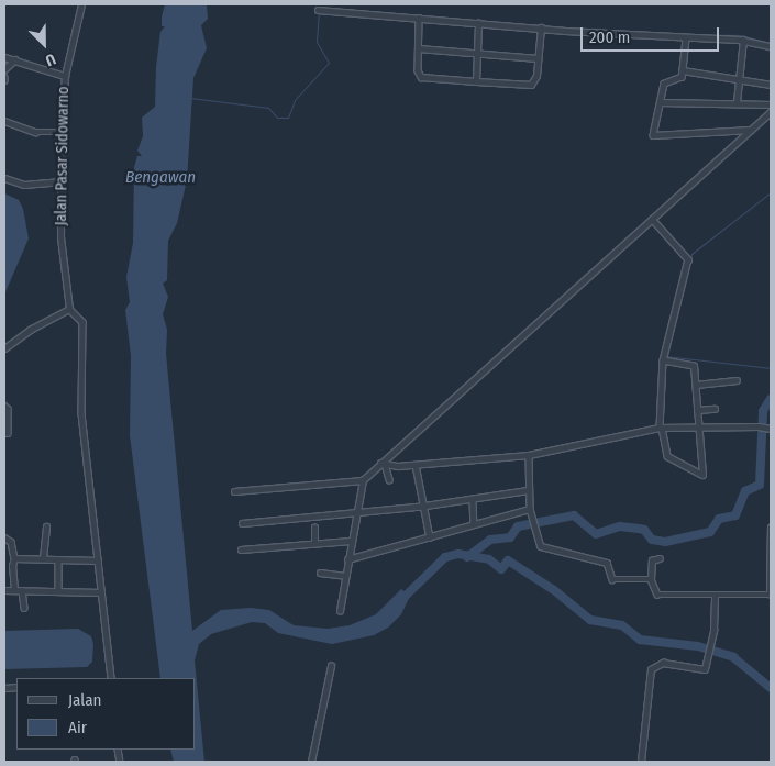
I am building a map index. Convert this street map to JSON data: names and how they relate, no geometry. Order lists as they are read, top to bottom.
{
  "streets": {
    "street": ["Jalan Pasar Sidowarno"]
  },
  "water": ["Bengawan"],
  "legend": ["Jalan", "Air"],
  "scale_bar": "200 m",
  "north": "bottom right"
}
